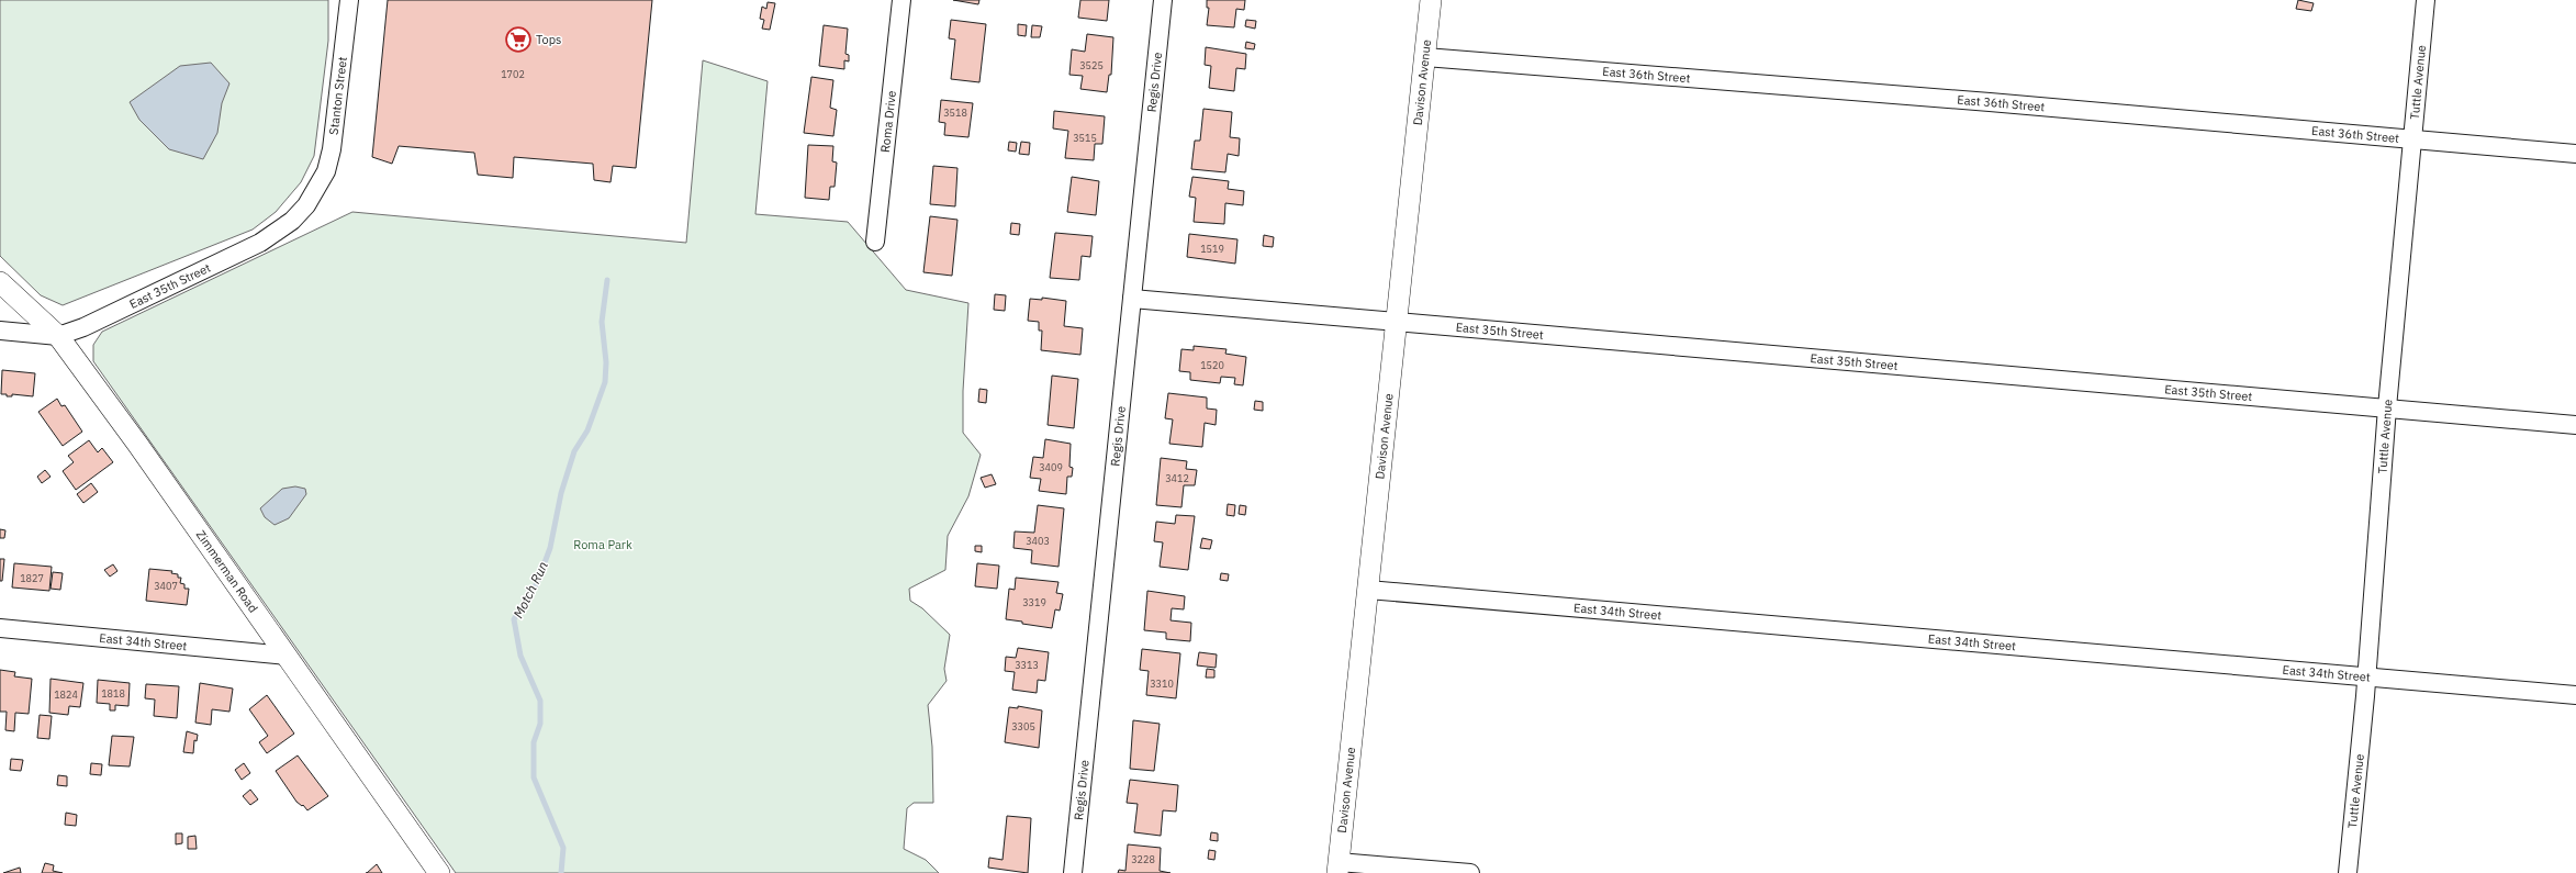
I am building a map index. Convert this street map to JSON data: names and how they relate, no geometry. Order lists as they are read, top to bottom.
{
  "streets": {
    "street": [
      "East 36th Street",
      "Regis Drive",
      "Davison Avenue",
      "Tuttle Avenue",
      "Stanton Street",
      "Roma Drive",
      "East 35th Street",
      "Zimmerman Road",
      "East 34th Street"
    ]
  },
  "crossings": [
    ["East 36th Street", "Davison Avenue"],
    ["East 36th Street", "Tuttle Avenue"],
    ["Regis Drive", "East 35th Street"],
    ["Davison Avenue", "East 35th Street"],
    ["Davison Avenue", "East 34th Street"],
    ["Tuttle Avenue", "East 35th Street"],
    ["Tuttle Avenue", "East 34th Street"],
    ["Stanton Street", "East 35th Street"],
    ["East 35th Street", "Zimmerman Road"],
    ["Zimmerman Road", "East 34th Street"]
  ],
  "water": ["Motch Run"],
  "parks": ["Roma Park"],
  "places": {
    "supermarket": ["Tops"]
  },
  "house_numbers": [
    "3525",
    "1702",
    "3518",
    "3515",
    "1519",
    "1520",
    "3409",
    "3412",
    "3403",
    "1827",
    "3407",
    "3319",
    "3313",
    "3310",
    "1818",
    "1824",
    "3305",
    "3228"
  ]
}
